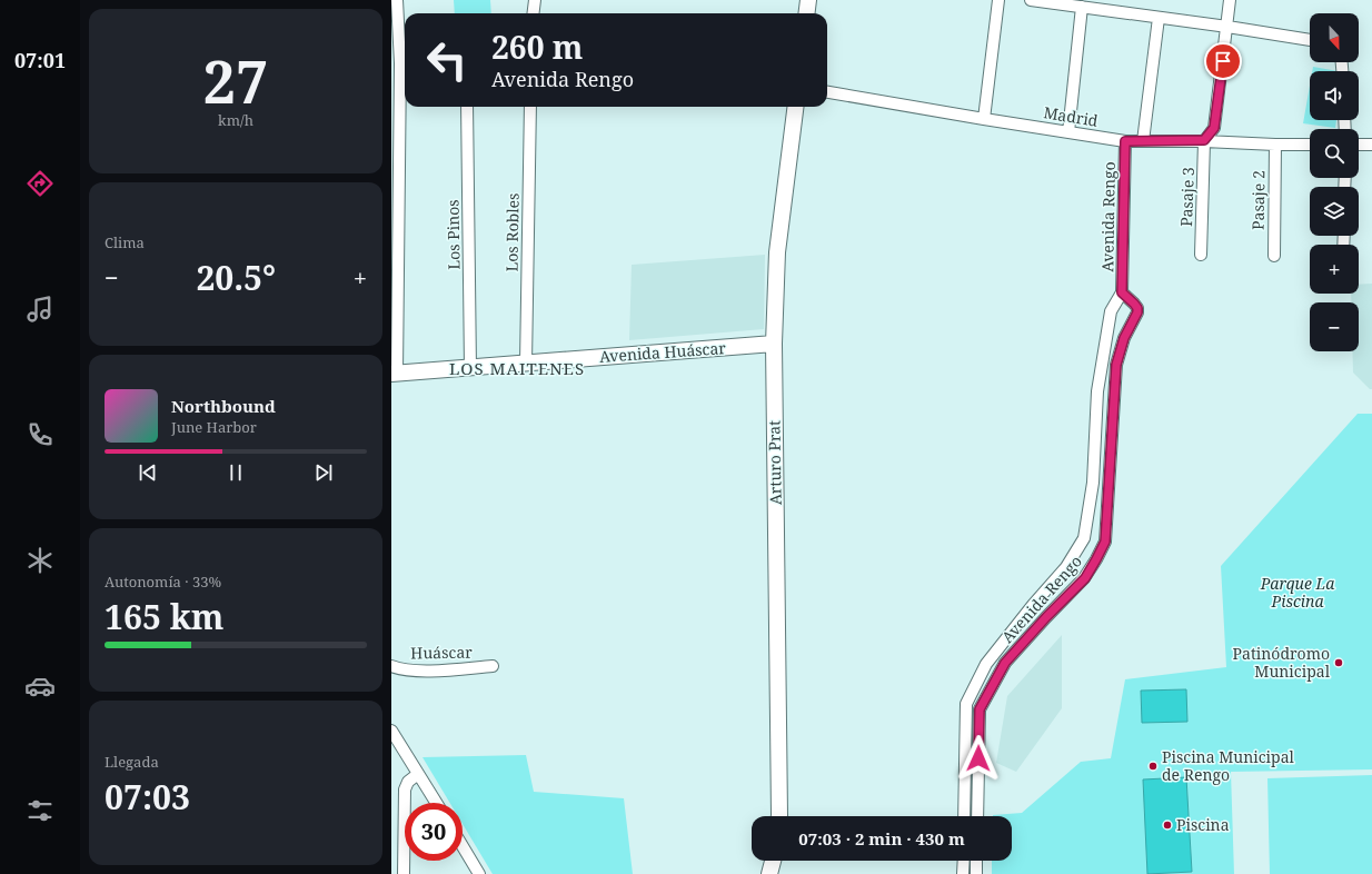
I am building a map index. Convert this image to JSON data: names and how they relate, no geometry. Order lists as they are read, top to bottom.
{
  "streets": {
    "main road": ["Avenida Huáscar", "Arturo Prat"],
    "street": [
      "Madrid",
      "Pasaje 3",
      "Pasaje 2",
      "Avenida Rengo",
      "Los Robles",
      "Los Pinos",
      "Huáscar"
    ]
  },
  "crossings": [
    ["Madrid", "Pasaje 3"],
    ["Madrid", "Pasaje 2"],
    ["Madrid", "Avenida Rengo"],
    ["Los Robles", "Avenida Huáscar"],
    ["Los Pinos", "Avenida Huáscar"],
    ["Avenida Huáscar", "Arturo Prat"]
  ],
  "districts": ["LOS MAITENES"],
  "parks": ["Parque La Piscina"],
  "places": ["Patinódromo Municipal", "Piscina Municipal de Rengo", "Piscina"],
  "north": "bottom",
  "page": {
    "tabs": "07:01",
    "tile": [
      ["27", "km/h"],
      "Clima",
      ["Autonomía · 33%", "165 km"],
      ["Llegada", "07:03"]
    ],
    "map_buttons": ["+", "−"],
    "turn": ["260 m", "Avenida Rengo"],
    "heat": ["−", "20.5°", "+"],
    "song": ["Northbound", "June Harbor"],
    "limit": "30",
    "trip": "07:03 · 2 min · 430 m"
  }
}
